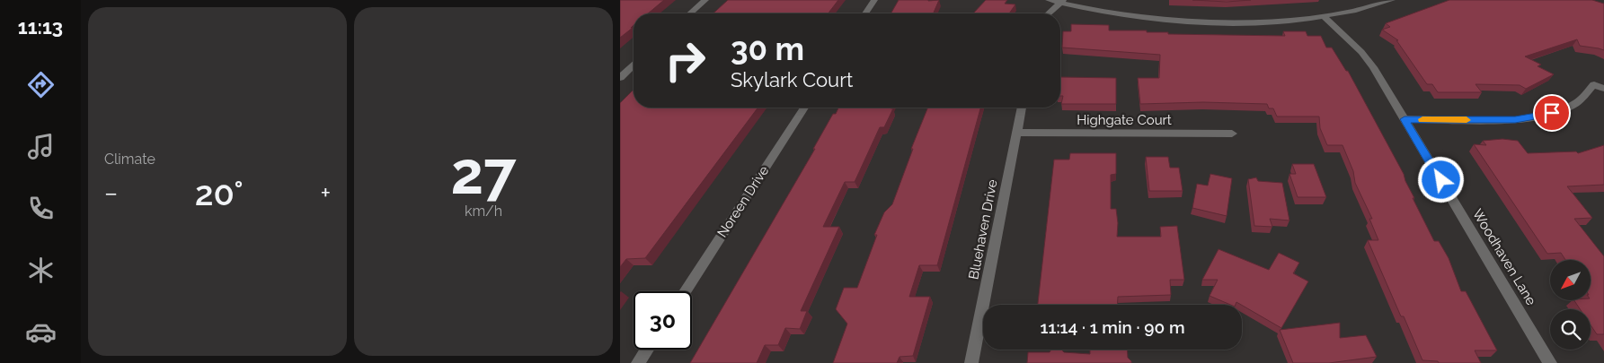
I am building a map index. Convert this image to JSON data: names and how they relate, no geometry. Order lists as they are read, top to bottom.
{
  "streets": {
    "street": [
      "Highgate Court",
      "Noreen Drive",
      "Bluehaven Drive",
      "Woodhaven Lane"
    ]
  },
  "crossings": [
    ["Highgate Court", "Bluehaven Drive"]
  ],
  "north": "bottom left",
  "page": {
    "tabs": "11:13",
    "tile": [
      "Climate",
      ["27", "km/h"]
    ],
    "turn": ["30 m", "Skylark Court"],
    "heat": ["−", "20°", "+"],
    "limit": "30",
    "trip": "11:14 · 1 min · 90 m"
  }
}
